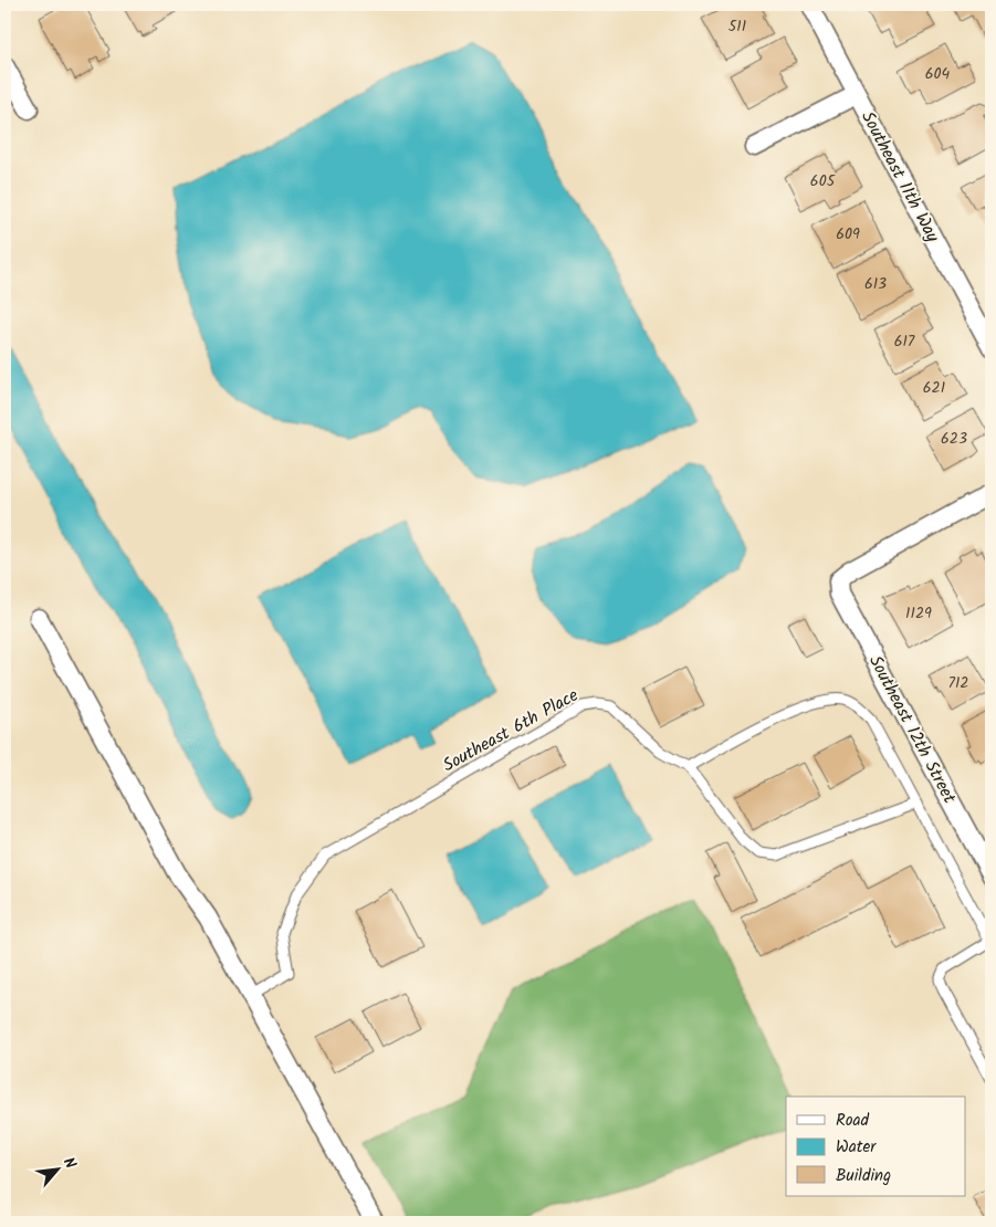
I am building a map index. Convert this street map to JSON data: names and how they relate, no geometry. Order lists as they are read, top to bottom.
{
  "streets": {
    "street": ["Southeast 11th Way", "Southeast 12th Street"],
    "lane": ["Southeast 6th Place"]
  },
  "house_numbers": [
    "511",
    "604",
    "605",
    "609",
    "613",
    "617",
    "621",
    "623",
    "1129",
    "712"
  ],
  "legend": ["Road", "Water", "Building"],
  "north": "top right"
}
